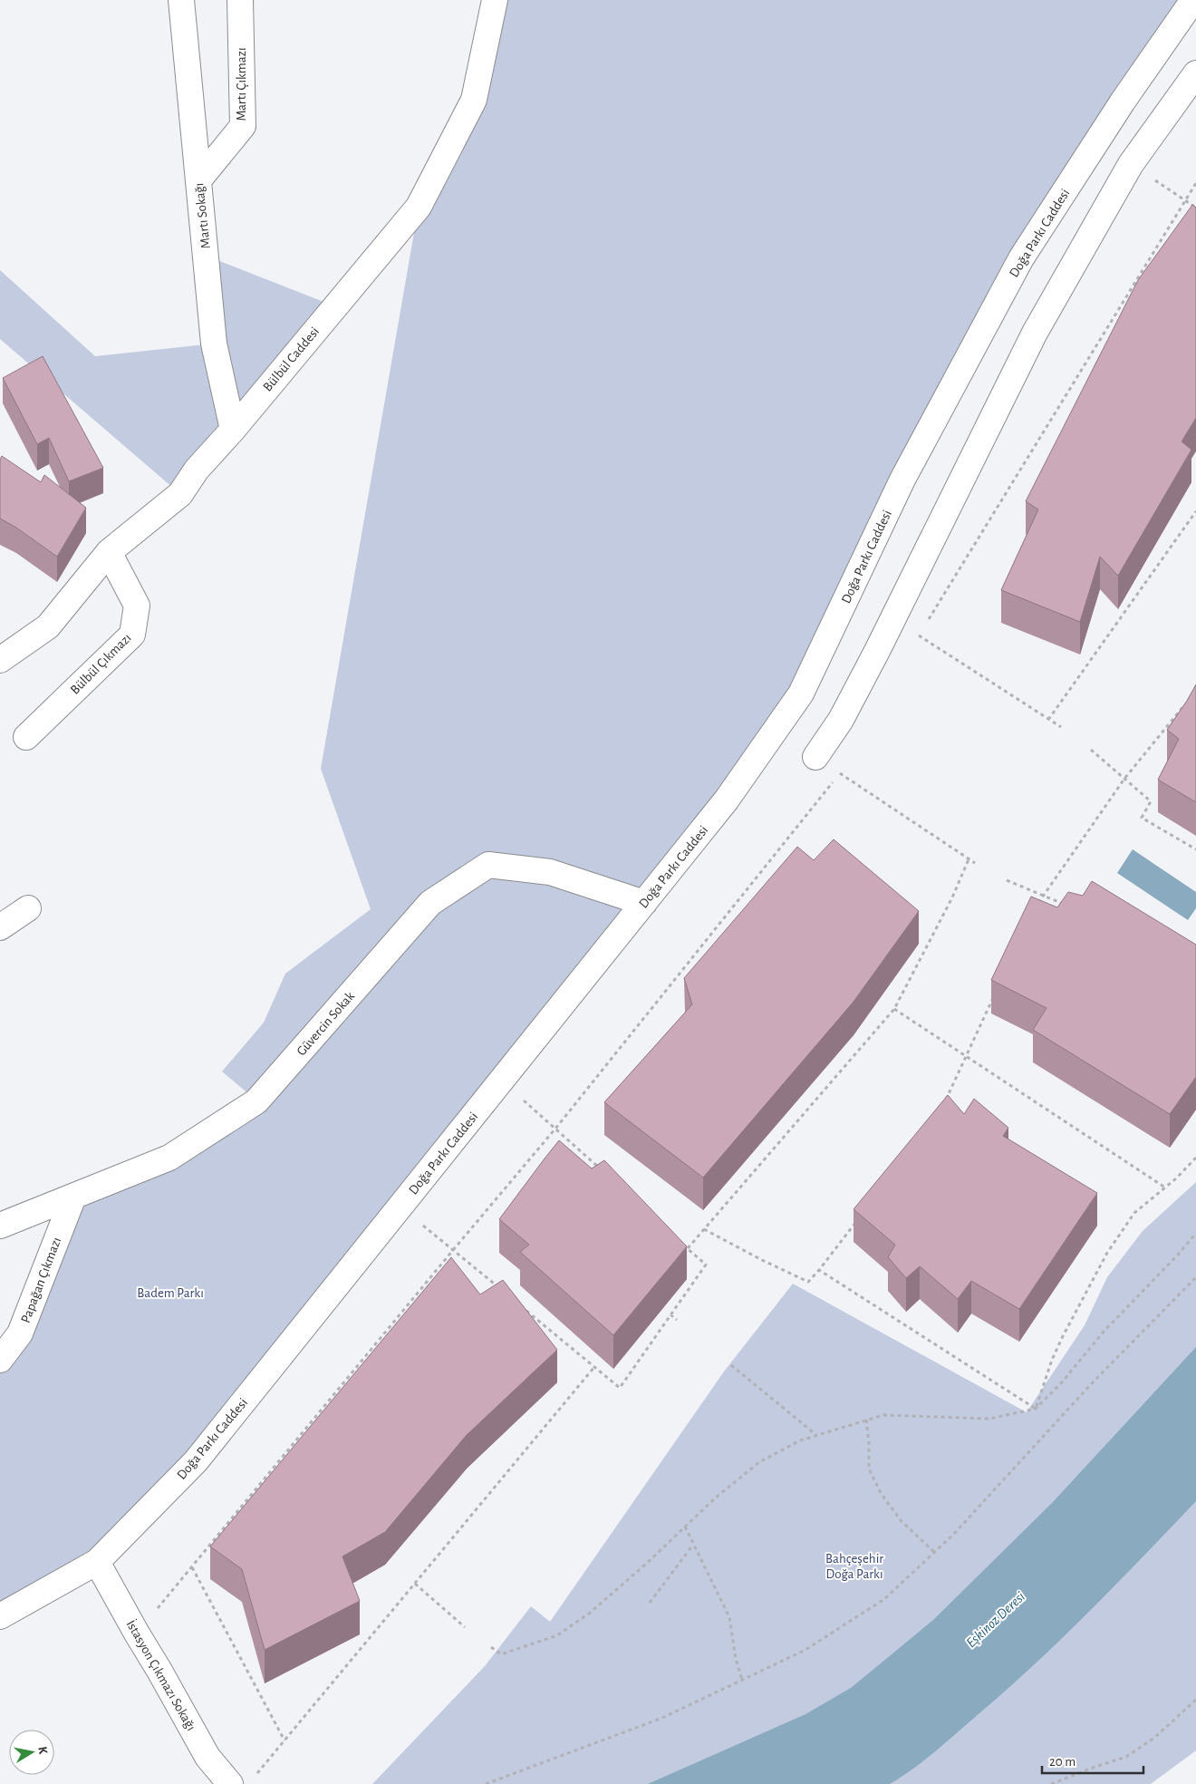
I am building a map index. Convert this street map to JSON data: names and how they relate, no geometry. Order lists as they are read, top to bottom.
{
  "streets": {
    "street": [
      "Martı Çıkmazı",
      "Martı Sokağı",
      "Doğa Parkı Caddesi",
      "Bülbül Caddesi",
      "Bülbül Çıkmazı",
      "Güvercin Sokak",
      "Papağan Çıkmazı",
      "İstasyon Çıkmazı Sokağı"
    ]
  },
  "crossings": [
    ["Martı Çıkmazı", "Martı Sokağı"],
    ["Martı Sokağı", "Bülbül Caddesi"],
    ["Doğa Parkı Caddesi", "Güvercin Sokak"],
    ["Doğa Parkı Caddesi", "İstasyon Çıkmazı Sokağı"],
    ["Bülbül Caddesi", "Bülbül Çıkmazı"],
    ["Güvercin Sokak", "Papağan Çıkmazı"]
  ],
  "water": ["Eşkinoz Deresi"],
  "parks": ["Badem Parkı", "Bahçeşehir Doğa Parkı"],
  "scale_bar": "20 m",
  "north": "right"
}
